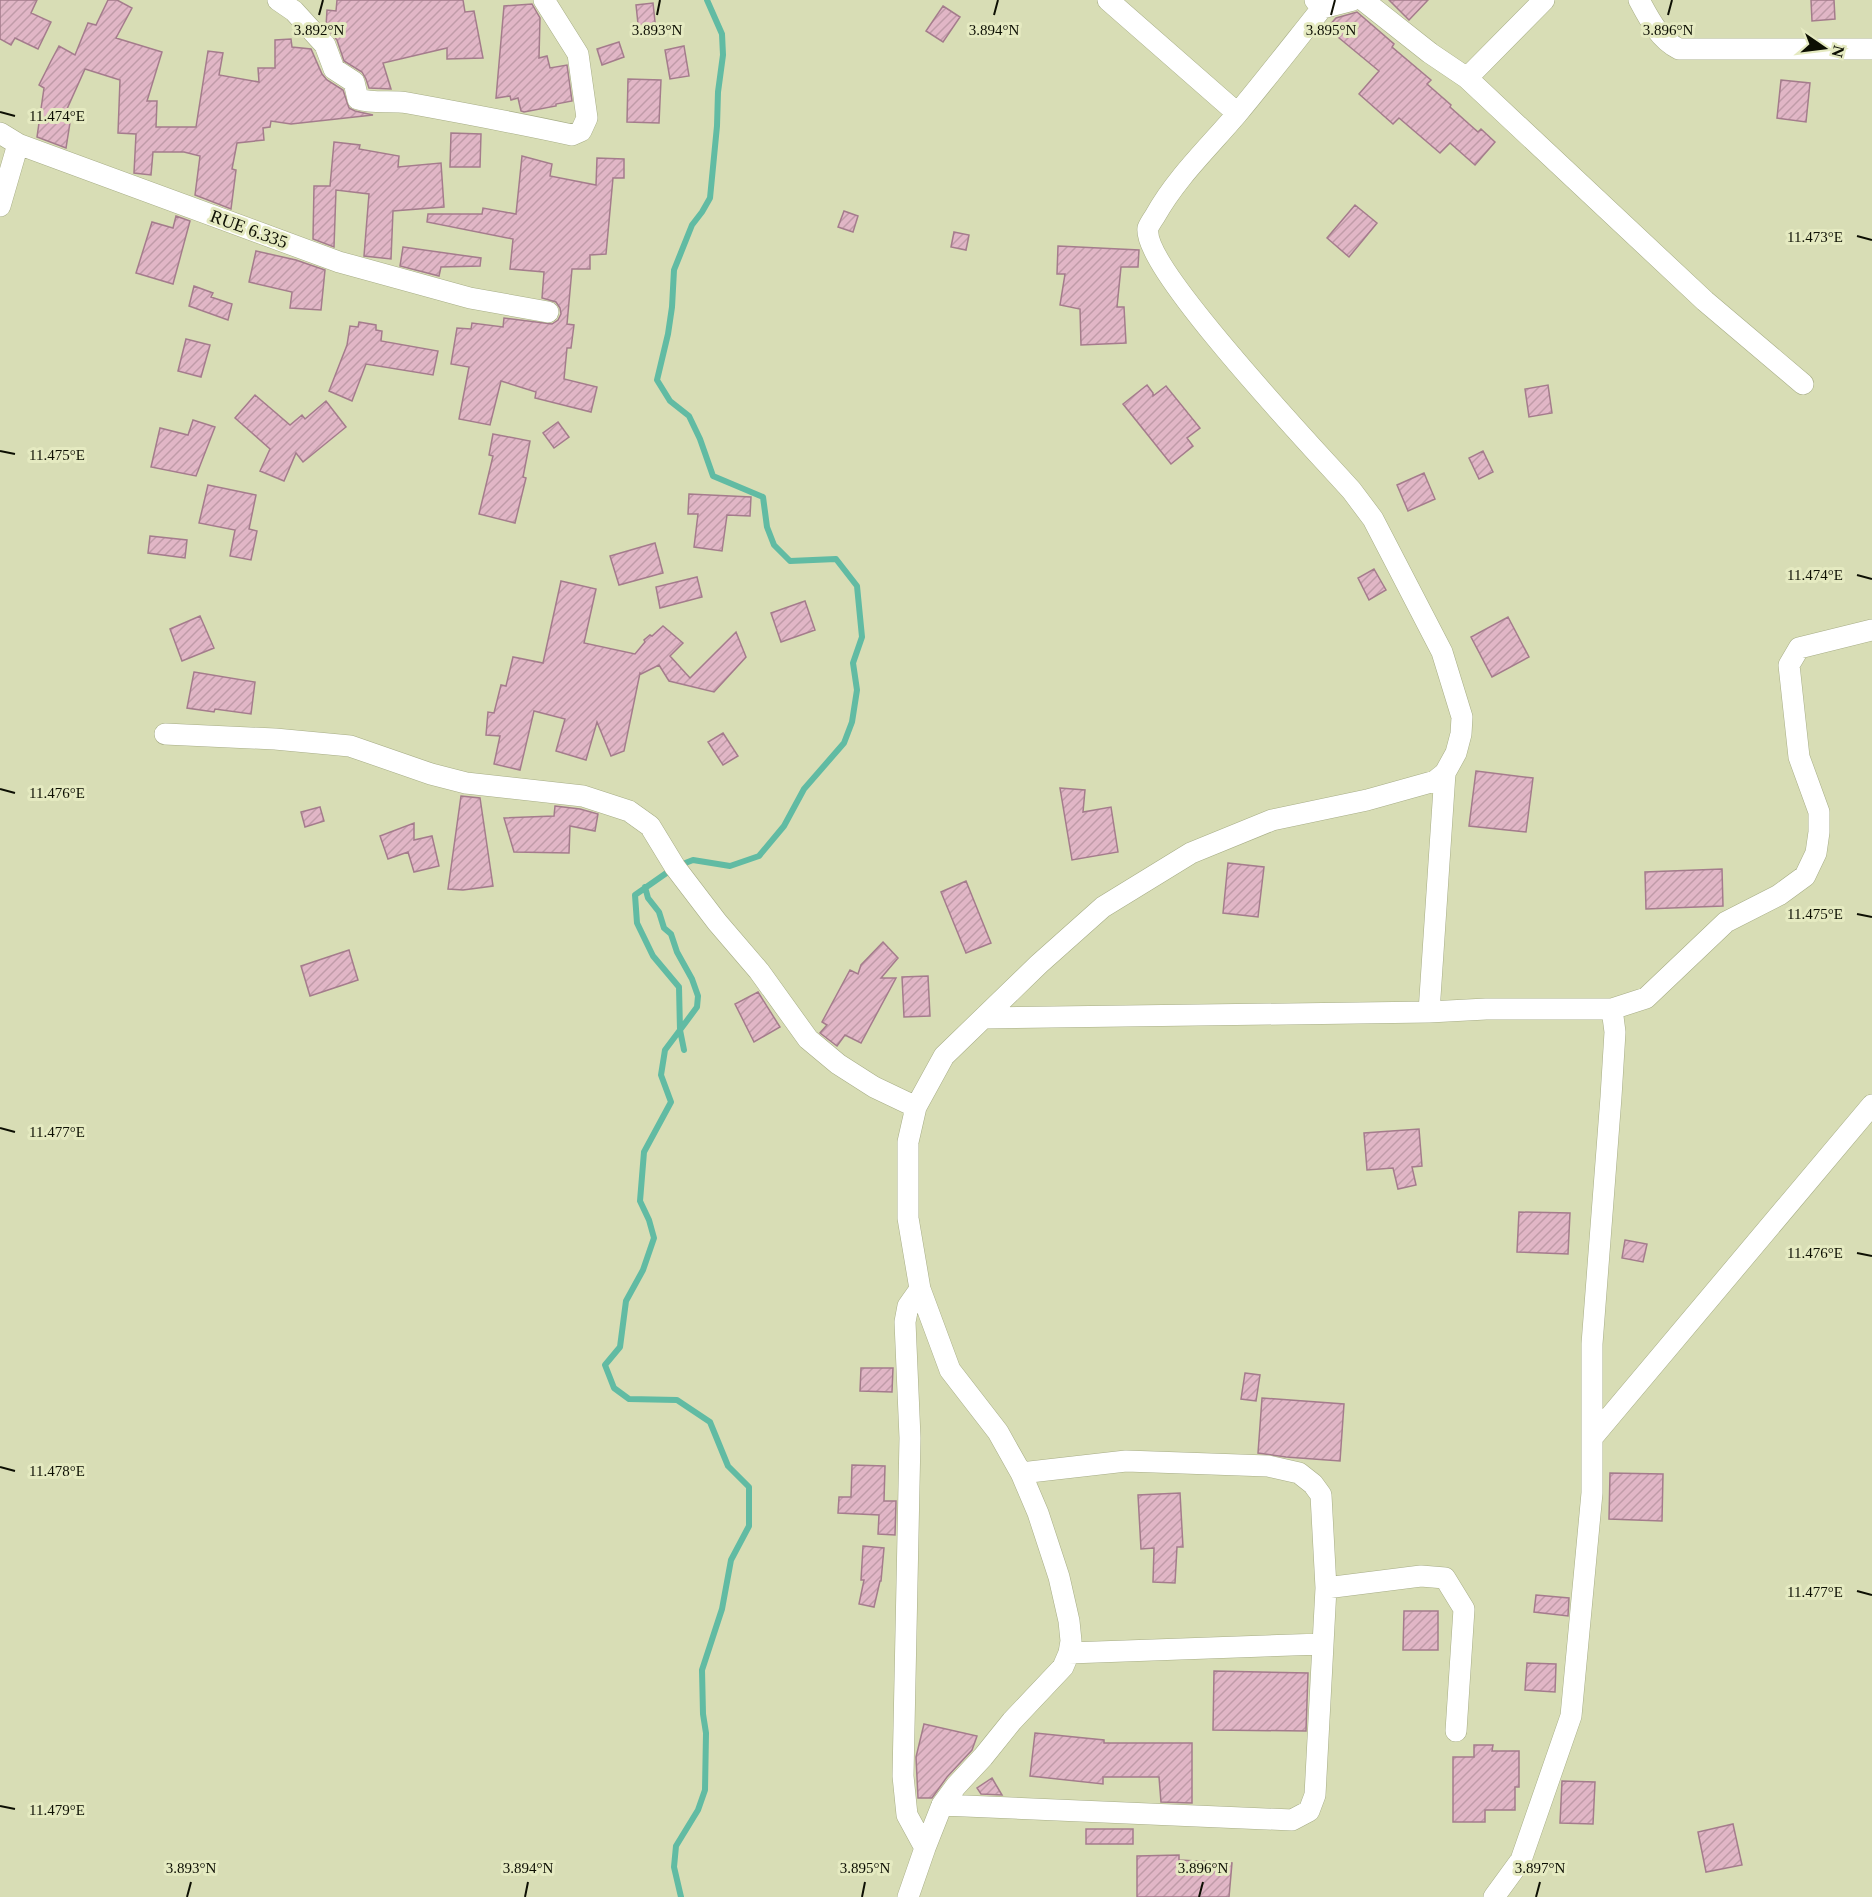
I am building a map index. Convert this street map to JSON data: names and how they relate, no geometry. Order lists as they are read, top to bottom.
{
  "streets": {
    "street": ["RUE 6.335"]
  },
  "north": "right",
  "coordinates": [
    "3.892°N",
    "3.893°N",
    "3.894°N",
    "3.895°N",
    "3.896°N",
    "11.474°E",
    "11.473°E",
    "11.475°E",
    "11.476°E",
    "11.477°E",
    "11.478°E",
    "11.479°E",
    "3.897°N"
  ]
}
